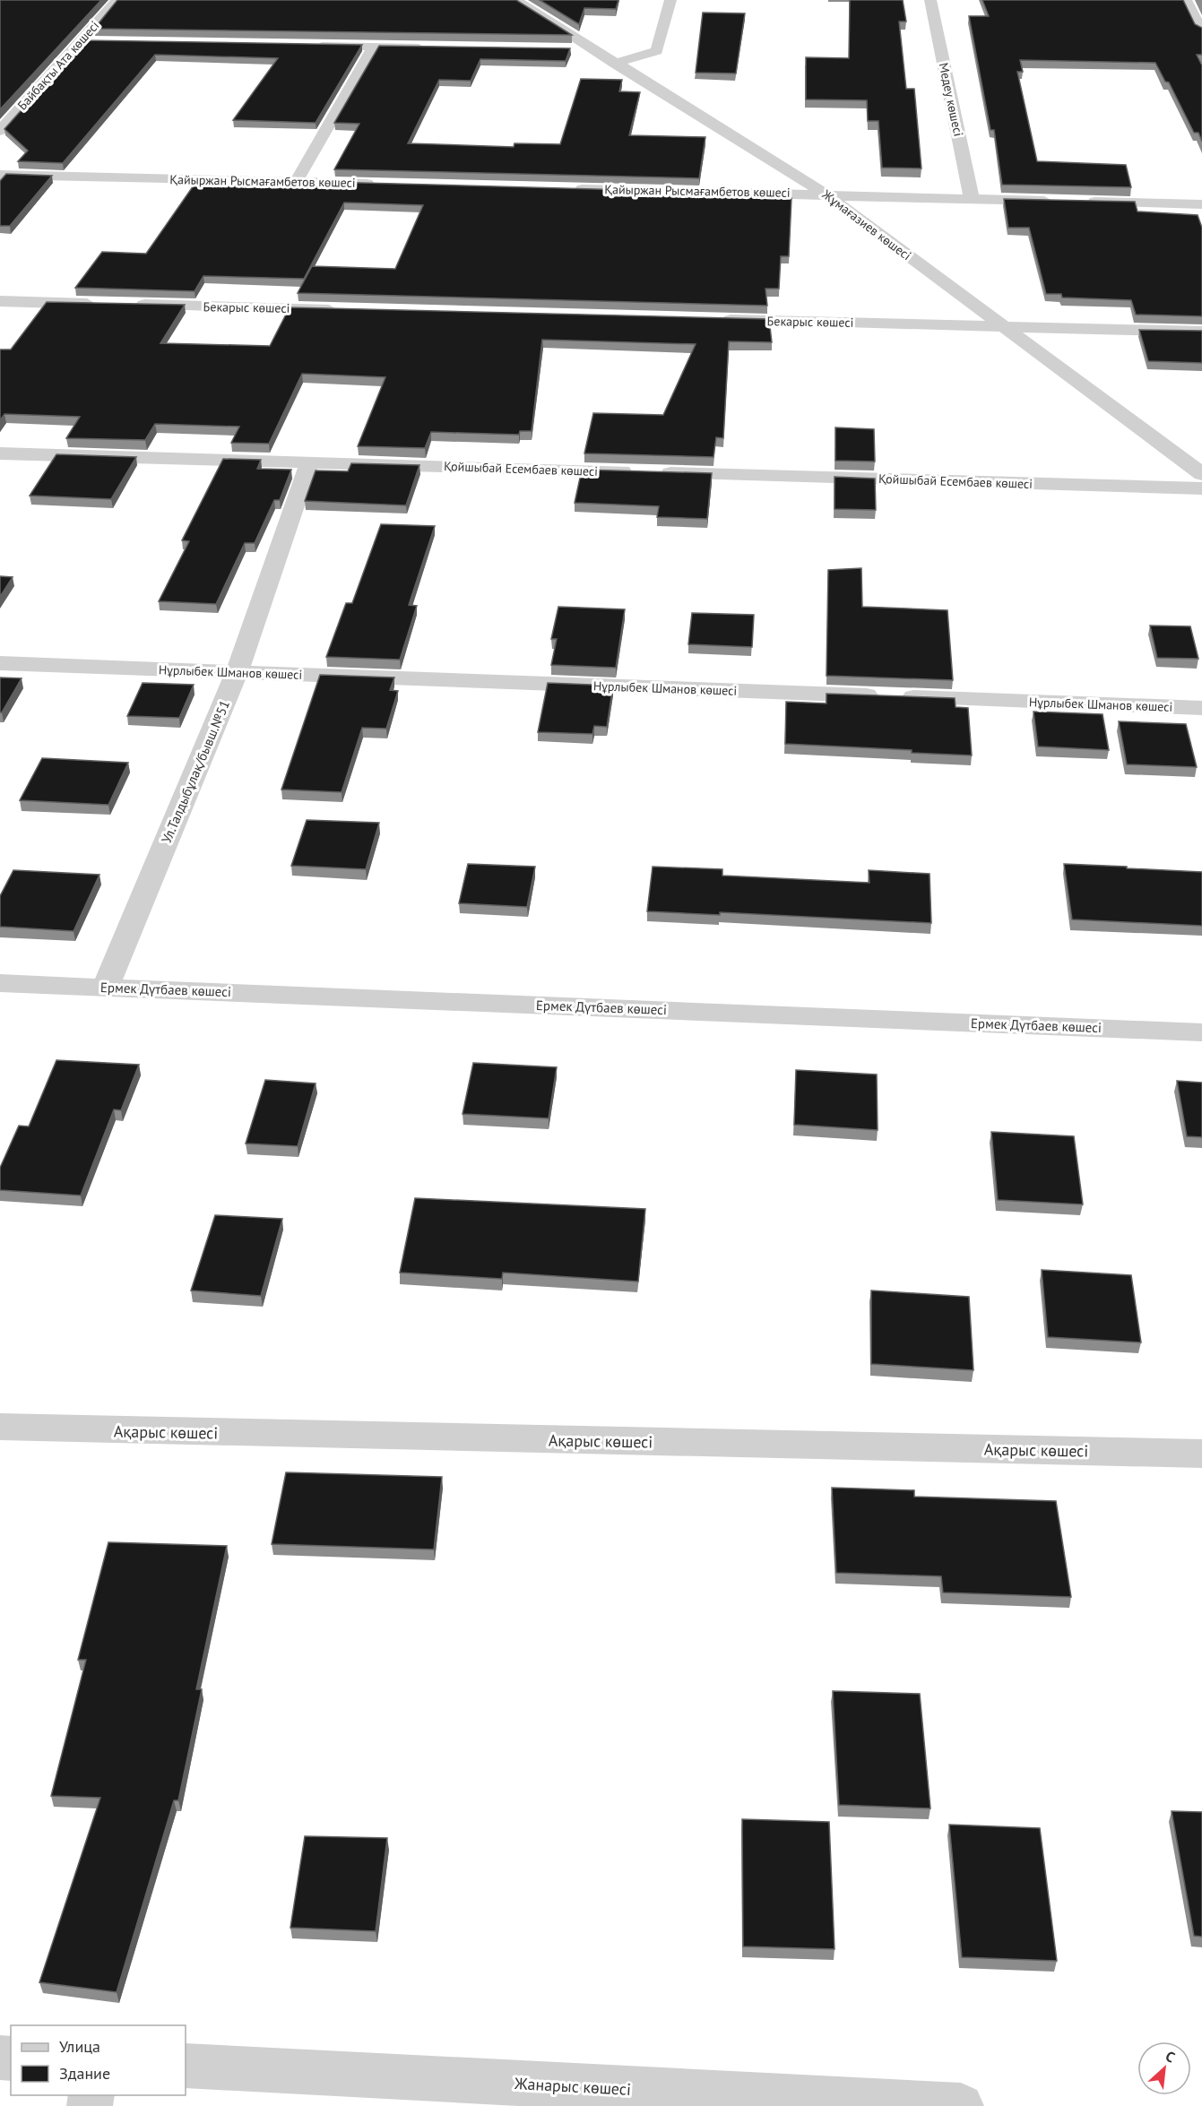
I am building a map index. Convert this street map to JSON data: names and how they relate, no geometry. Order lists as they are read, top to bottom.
{
  "streets": {
    "street": [
      "Байбақты Ата көшесі",
      "Медеу көшесі",
      "Қайыржан Рысмағамбетов көшесі",
      "Жұмағазиев көшесі",
      "Бекарыс көшесі",
      "Қойшыбай Есембаев көшесі",
      "Нұрлыбек Шманов көшесі",
      "Ул.Талдыбұлақ/бывш.№51",
      "Ермек Дүтбаев көшесi",
      "Ақарыс көшесi",
      "Жанарыс көшесі"
    ]
  },
  "crossings": [
    ["Медеу көшесі", "Қайыржан Рысмағамбетов көшесі"],
    ["Қайыржан Рысмағамбетов көшесі", "Жұмағазиев көшесі"],
    ["Жұмағазиев көшесі", "Бекарыс көшесі"],
    ["Қойшыбай Есембаев көшесі", "Ул.Талдыбұлақ/бывш.№51"],
    ["Нұрлыбек Шманов көшесі", "Ул.Талдыбұлақ/бывш.№51"],
    ["Ул.Талдыбұлақ/бывш.№51", "Ермек Дүтбаев көшесi"]
  ],
  "legend": ["Улица", "Здание"],
  "north": "top right"
}
